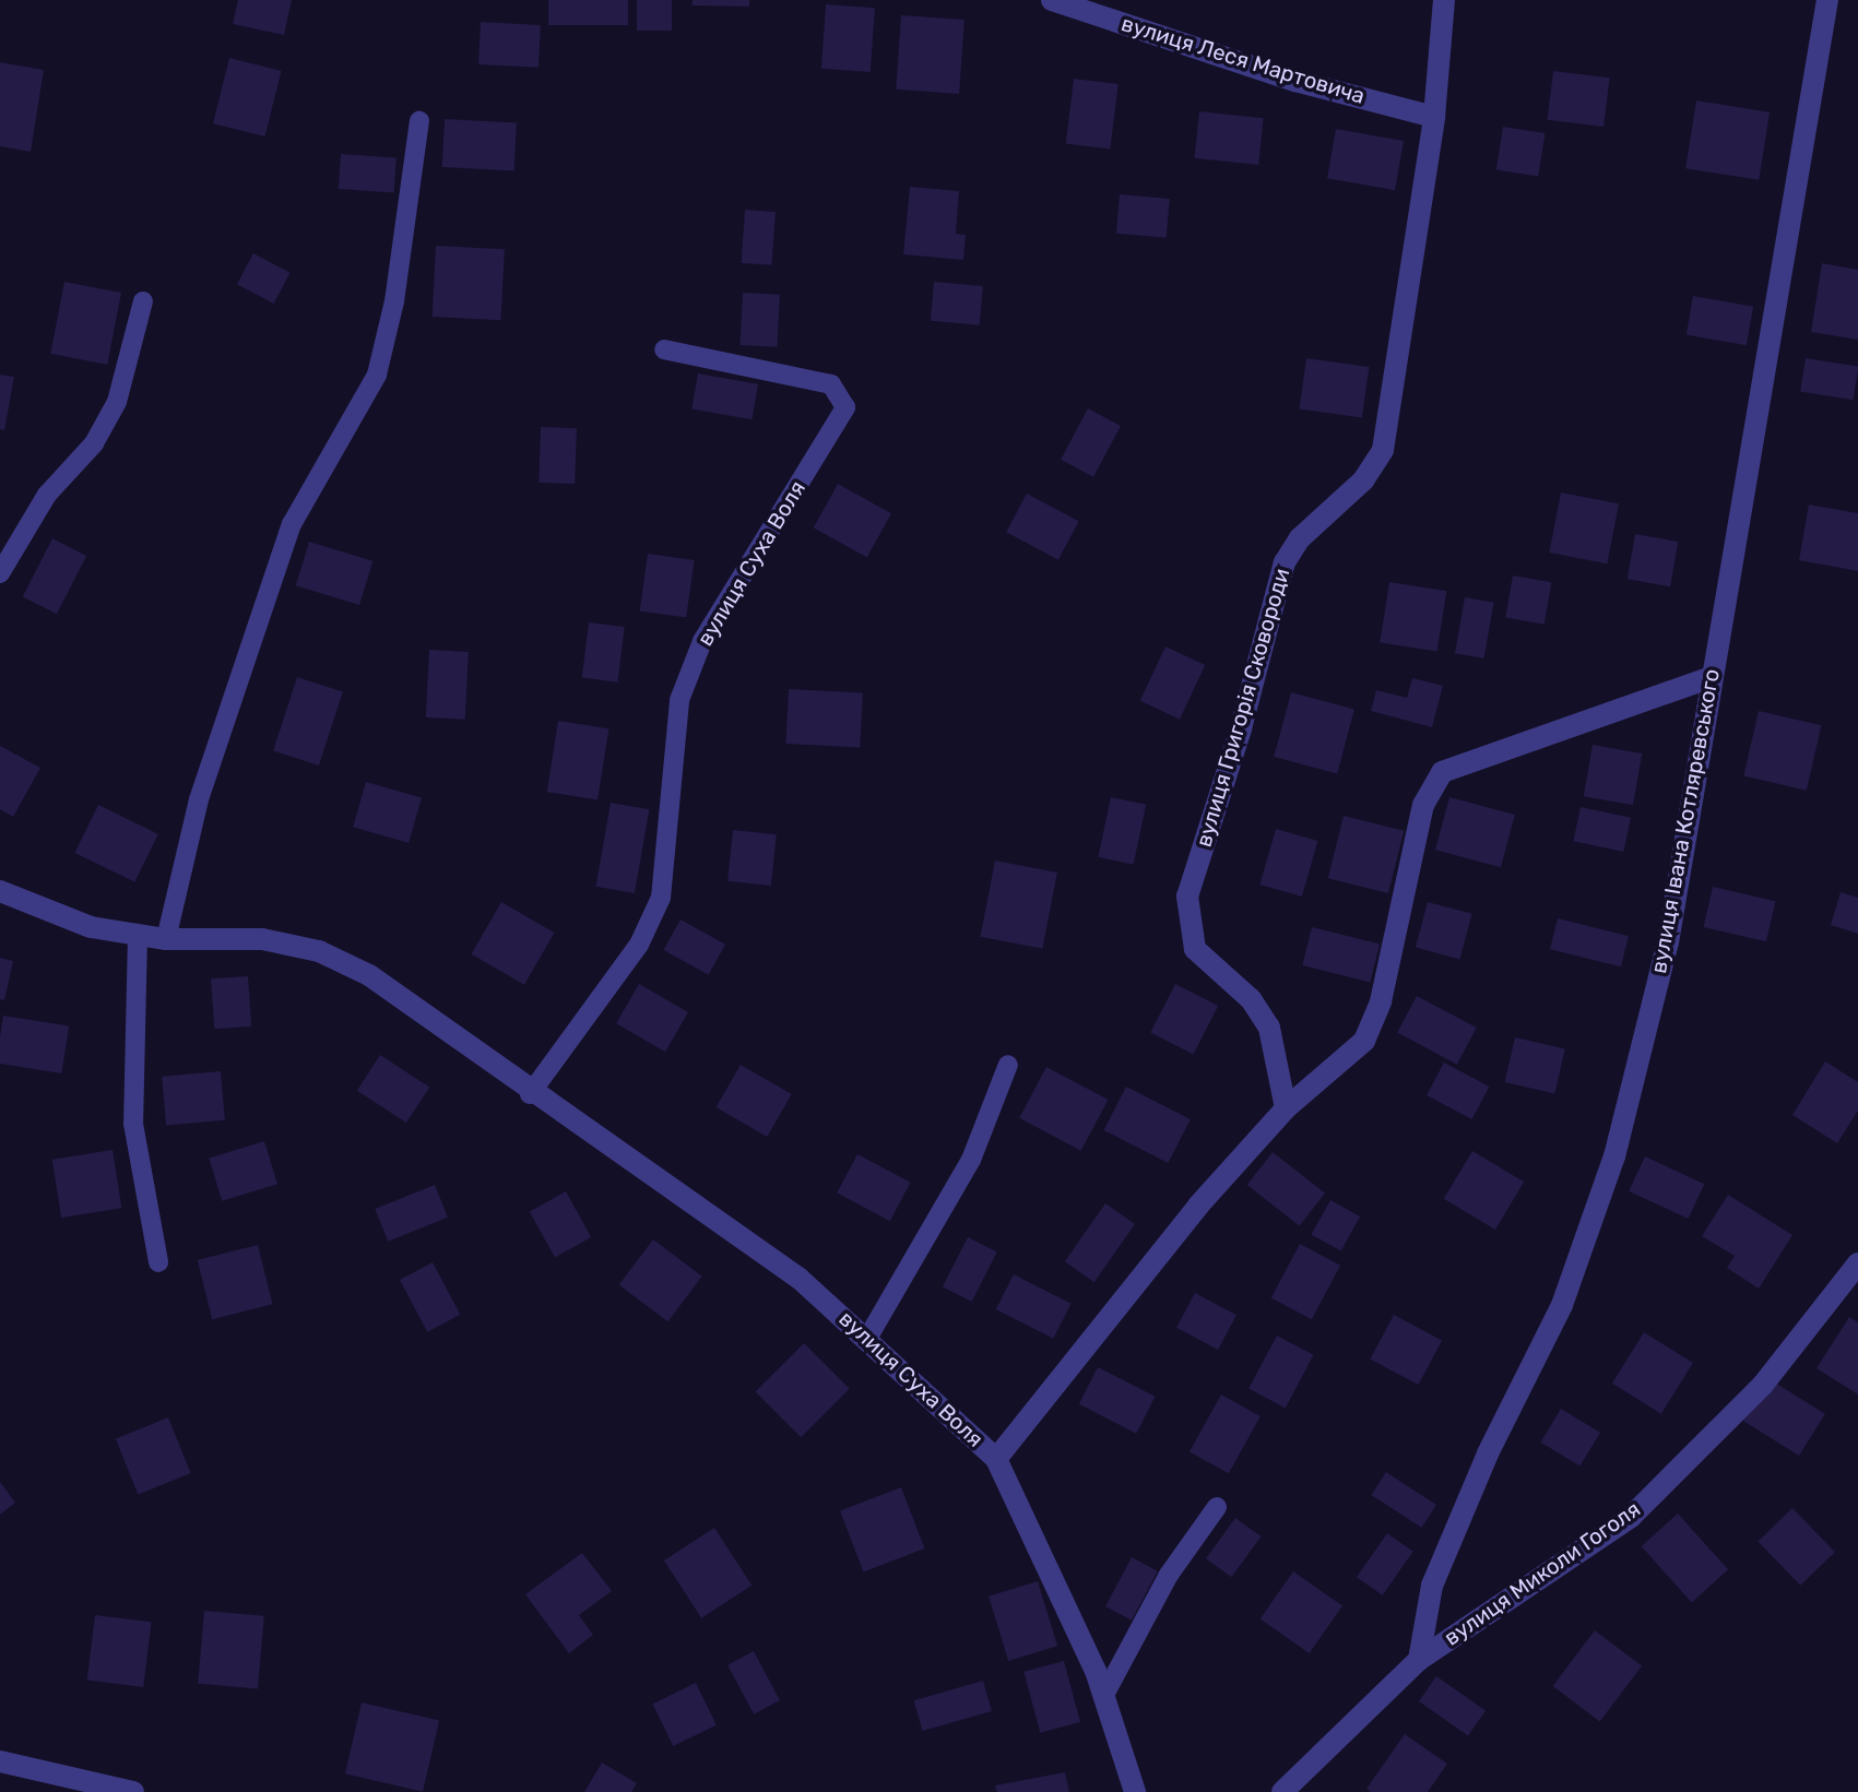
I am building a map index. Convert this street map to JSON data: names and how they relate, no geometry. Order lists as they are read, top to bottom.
{
  "streets": {
    "street": [
      "вулиця Леся Мартовича",
      "вулиця Суха Воля",
      "вулиця Григорія Сковороди",
      "вулиця Івана Котляревського",
      "вулиця Миколи Гоголя"
    ]
  },
  "crossings": [
    ["вулиця Леся Мартовича", "вулиця Григорія Сковороди"],
    ["вулиця Івана Котляревського", "вулиця Миколи Гоголя"]
  ]
}
